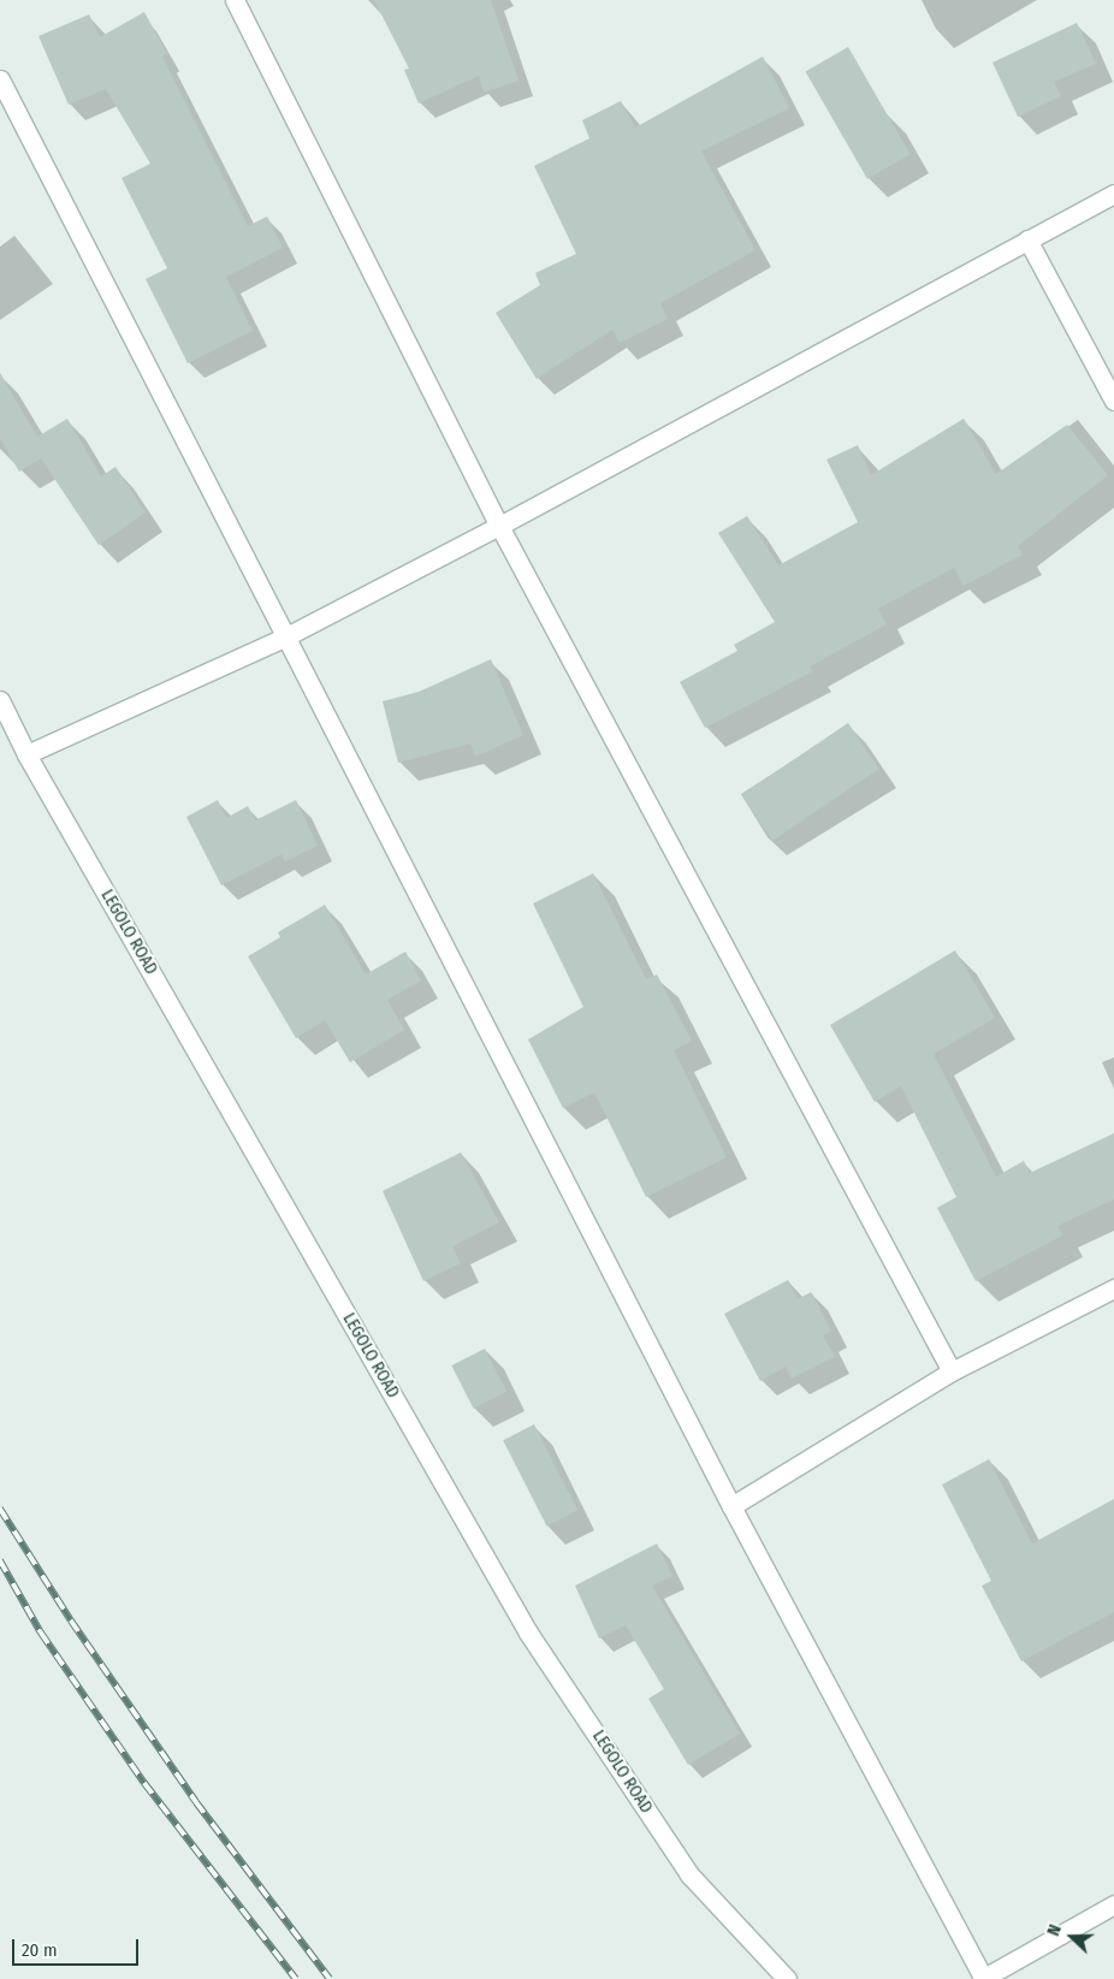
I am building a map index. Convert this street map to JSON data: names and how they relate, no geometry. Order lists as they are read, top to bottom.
{
  "streets": {
    "street": ["LEGOLO ROAD"]
  },
  "scale_bar": "20 m",
  "north": "left"
}
